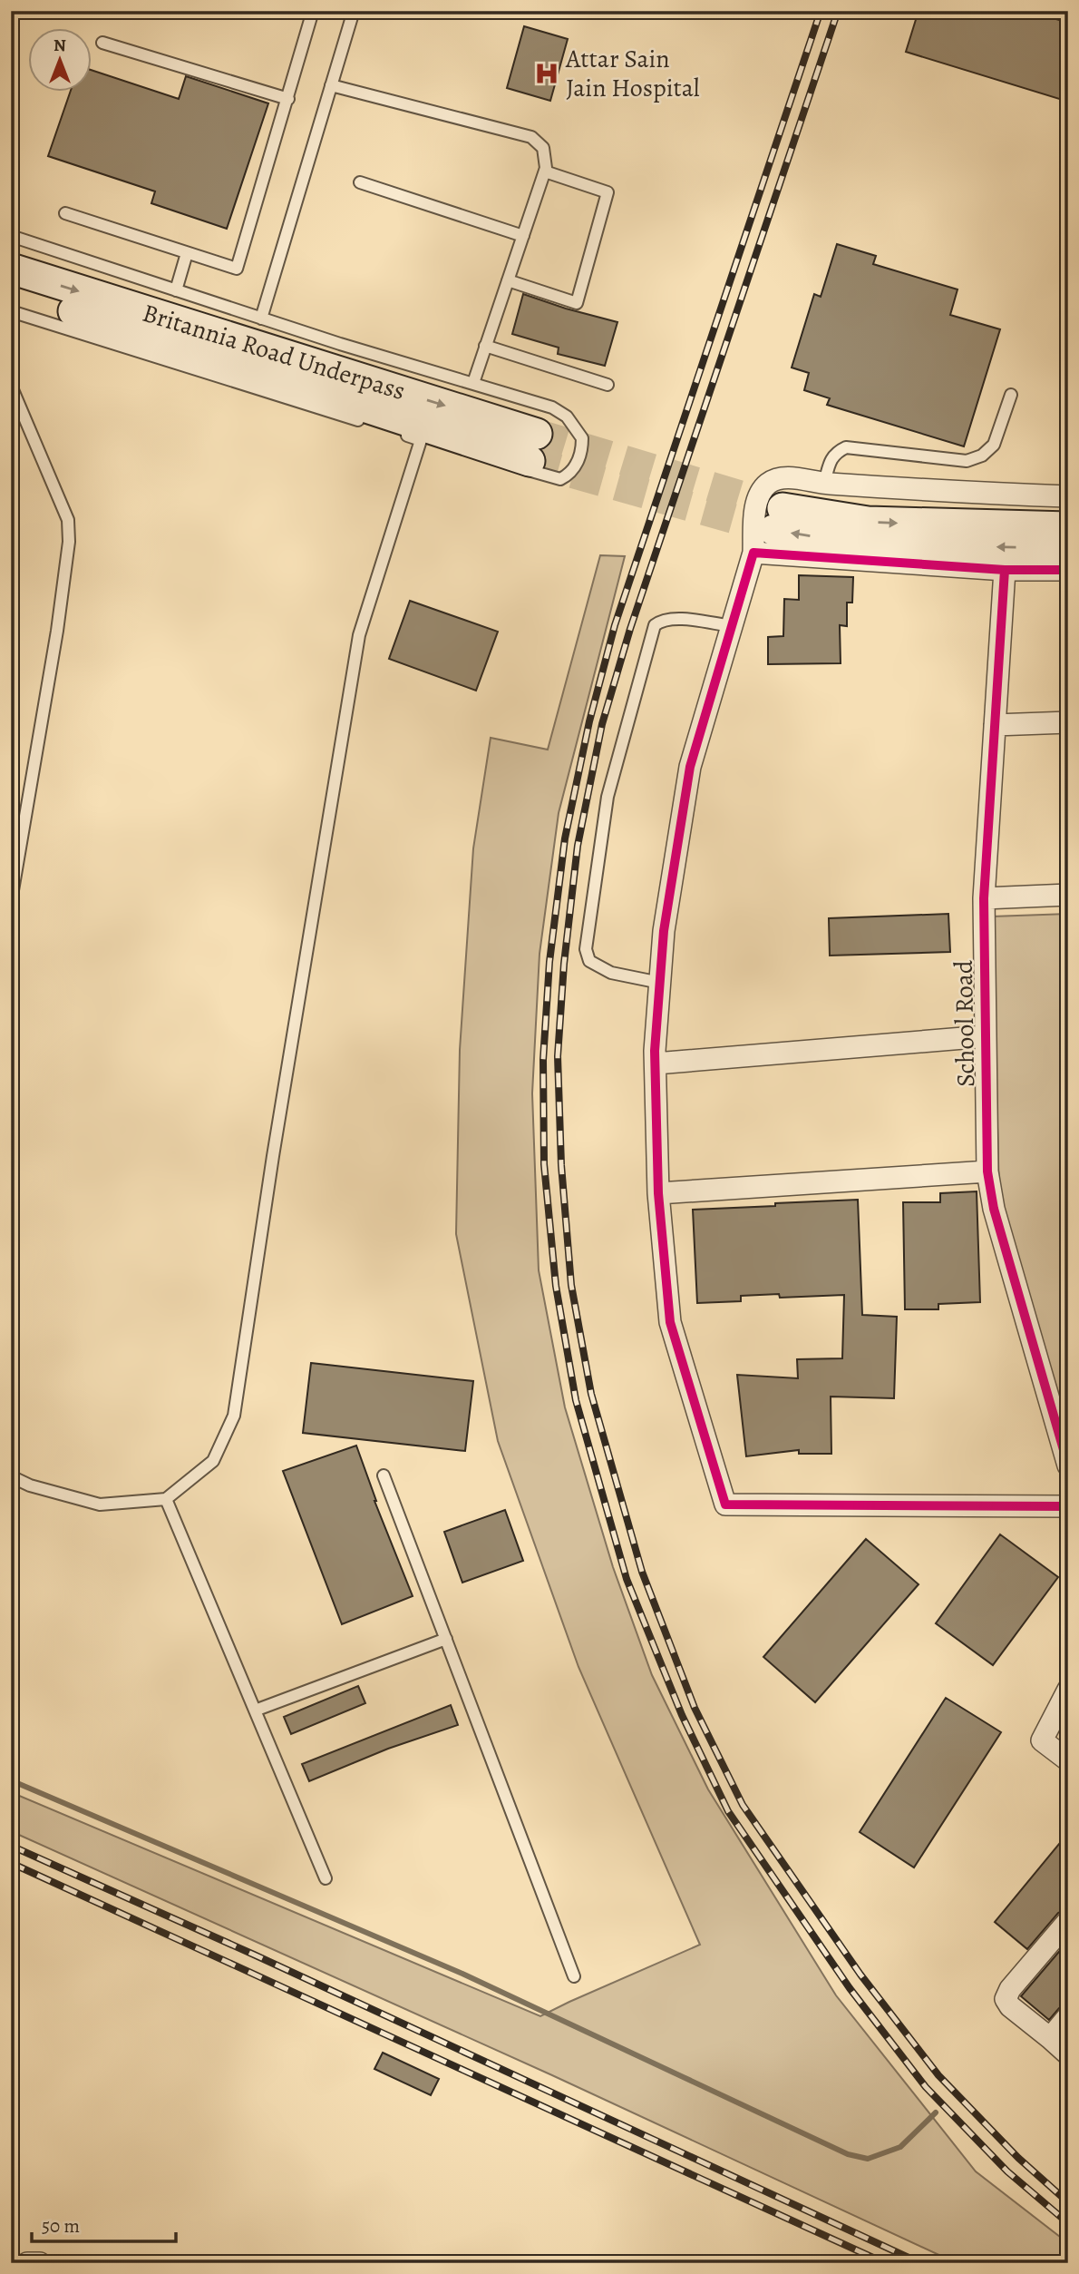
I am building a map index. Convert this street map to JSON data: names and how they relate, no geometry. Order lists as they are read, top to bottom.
{
  "streets": {
    "main road": ["Britannia Road Underpass"],
    "street": ["School Road"]
  },
  "places": {
    "hospital": ["Attar Sain Jain Hospital"]
  },
  "scale_bar": "50 m",
  "north": "top"
}
